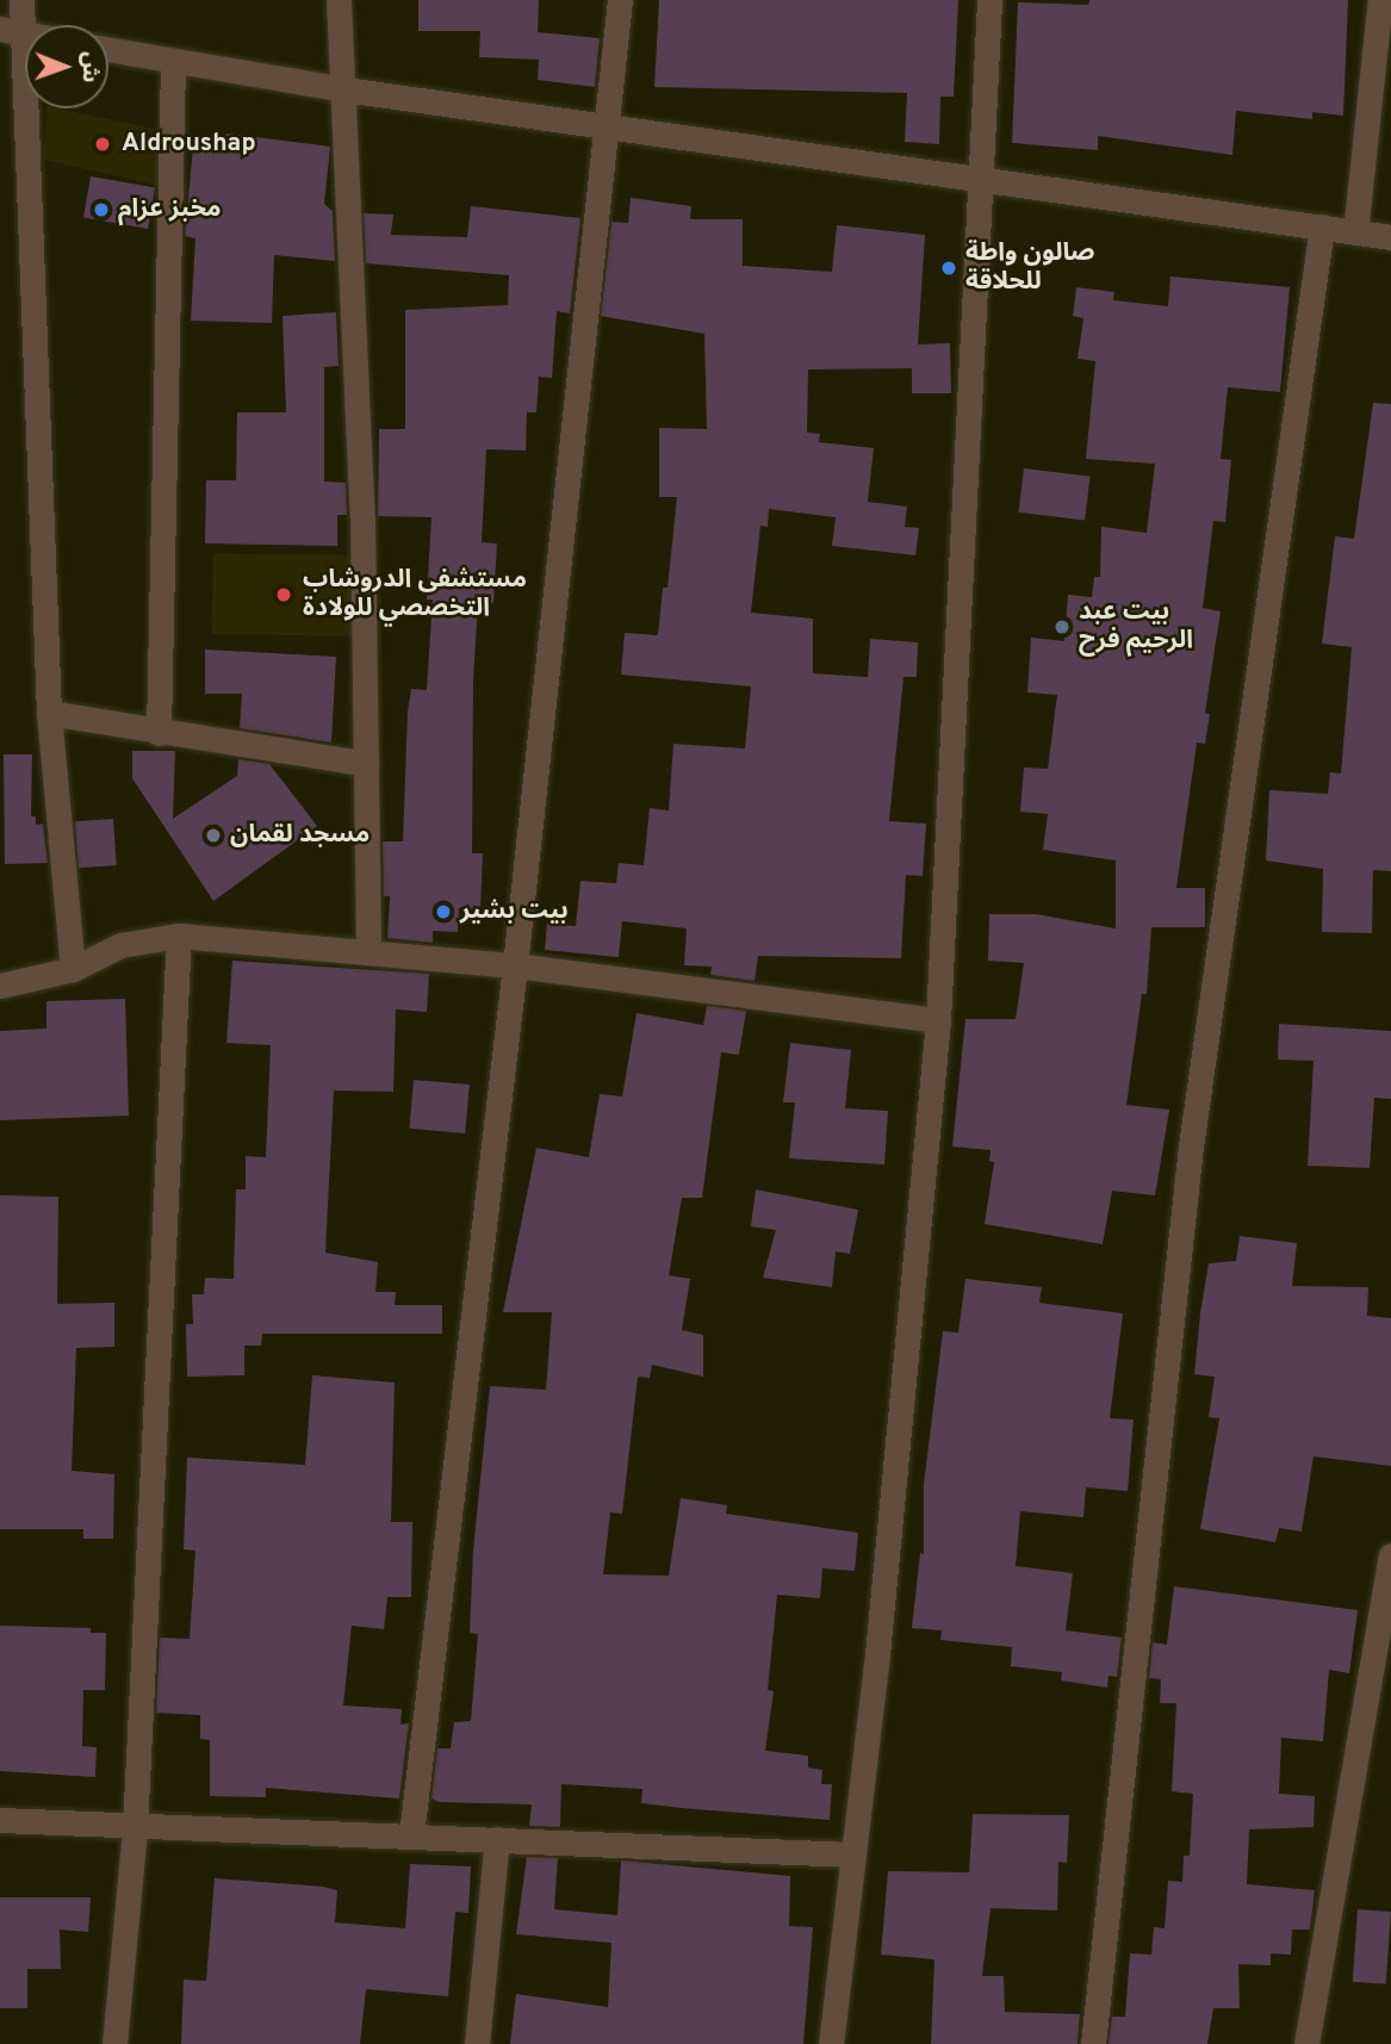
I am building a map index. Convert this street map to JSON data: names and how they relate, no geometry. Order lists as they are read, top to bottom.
{
  "places": [
    "Aldroushap",
    "مخبز عزام",
    "صالون واطة للحلاقة",
    "مستشفى الدروشاب التخصصي للولادة",
    "بيت عبد الرحيم فرح",
    "مسجد لقمان",
    "بيت بشير"
  ],
  "north": "right"
}
